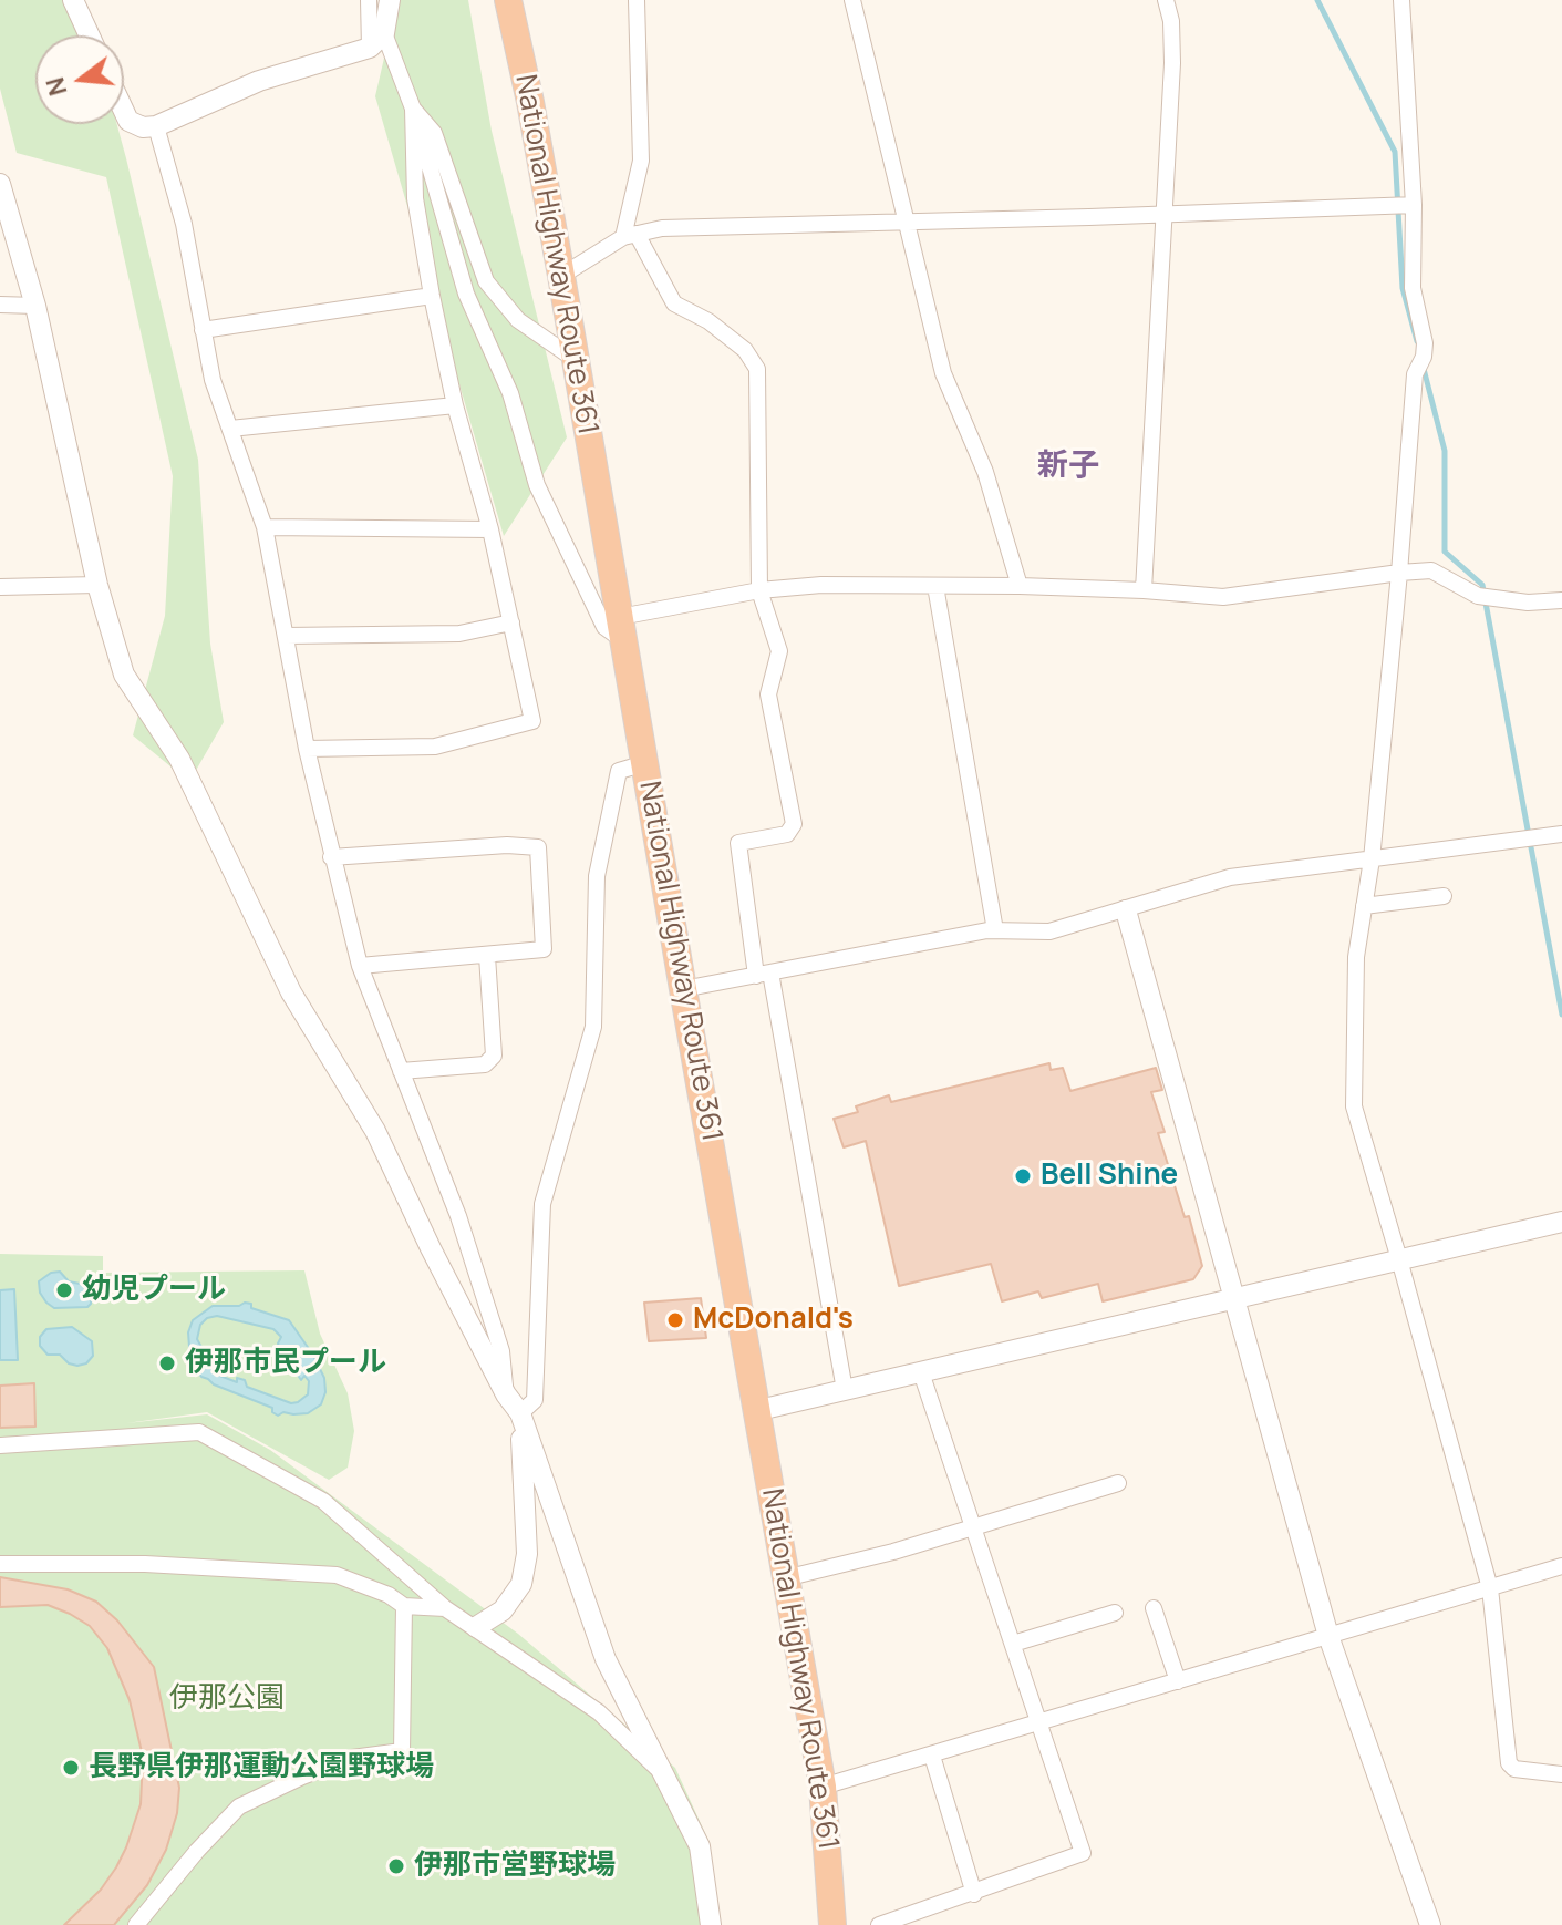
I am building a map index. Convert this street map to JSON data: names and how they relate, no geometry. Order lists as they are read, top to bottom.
{
  "streets": {
    "highway": ["National Highway Route 361"]
  },
  "districts": ["新子"],
  "parks": ["伊那公園"],
  "places": [
    "Bell Shine",
    "幼児プール",
    "McDonald's",
    "伊那市民プール",
    "長野県伊那運動公園野球場",
    "伊那市営野球場"
  ],
  "north": "left"
}
